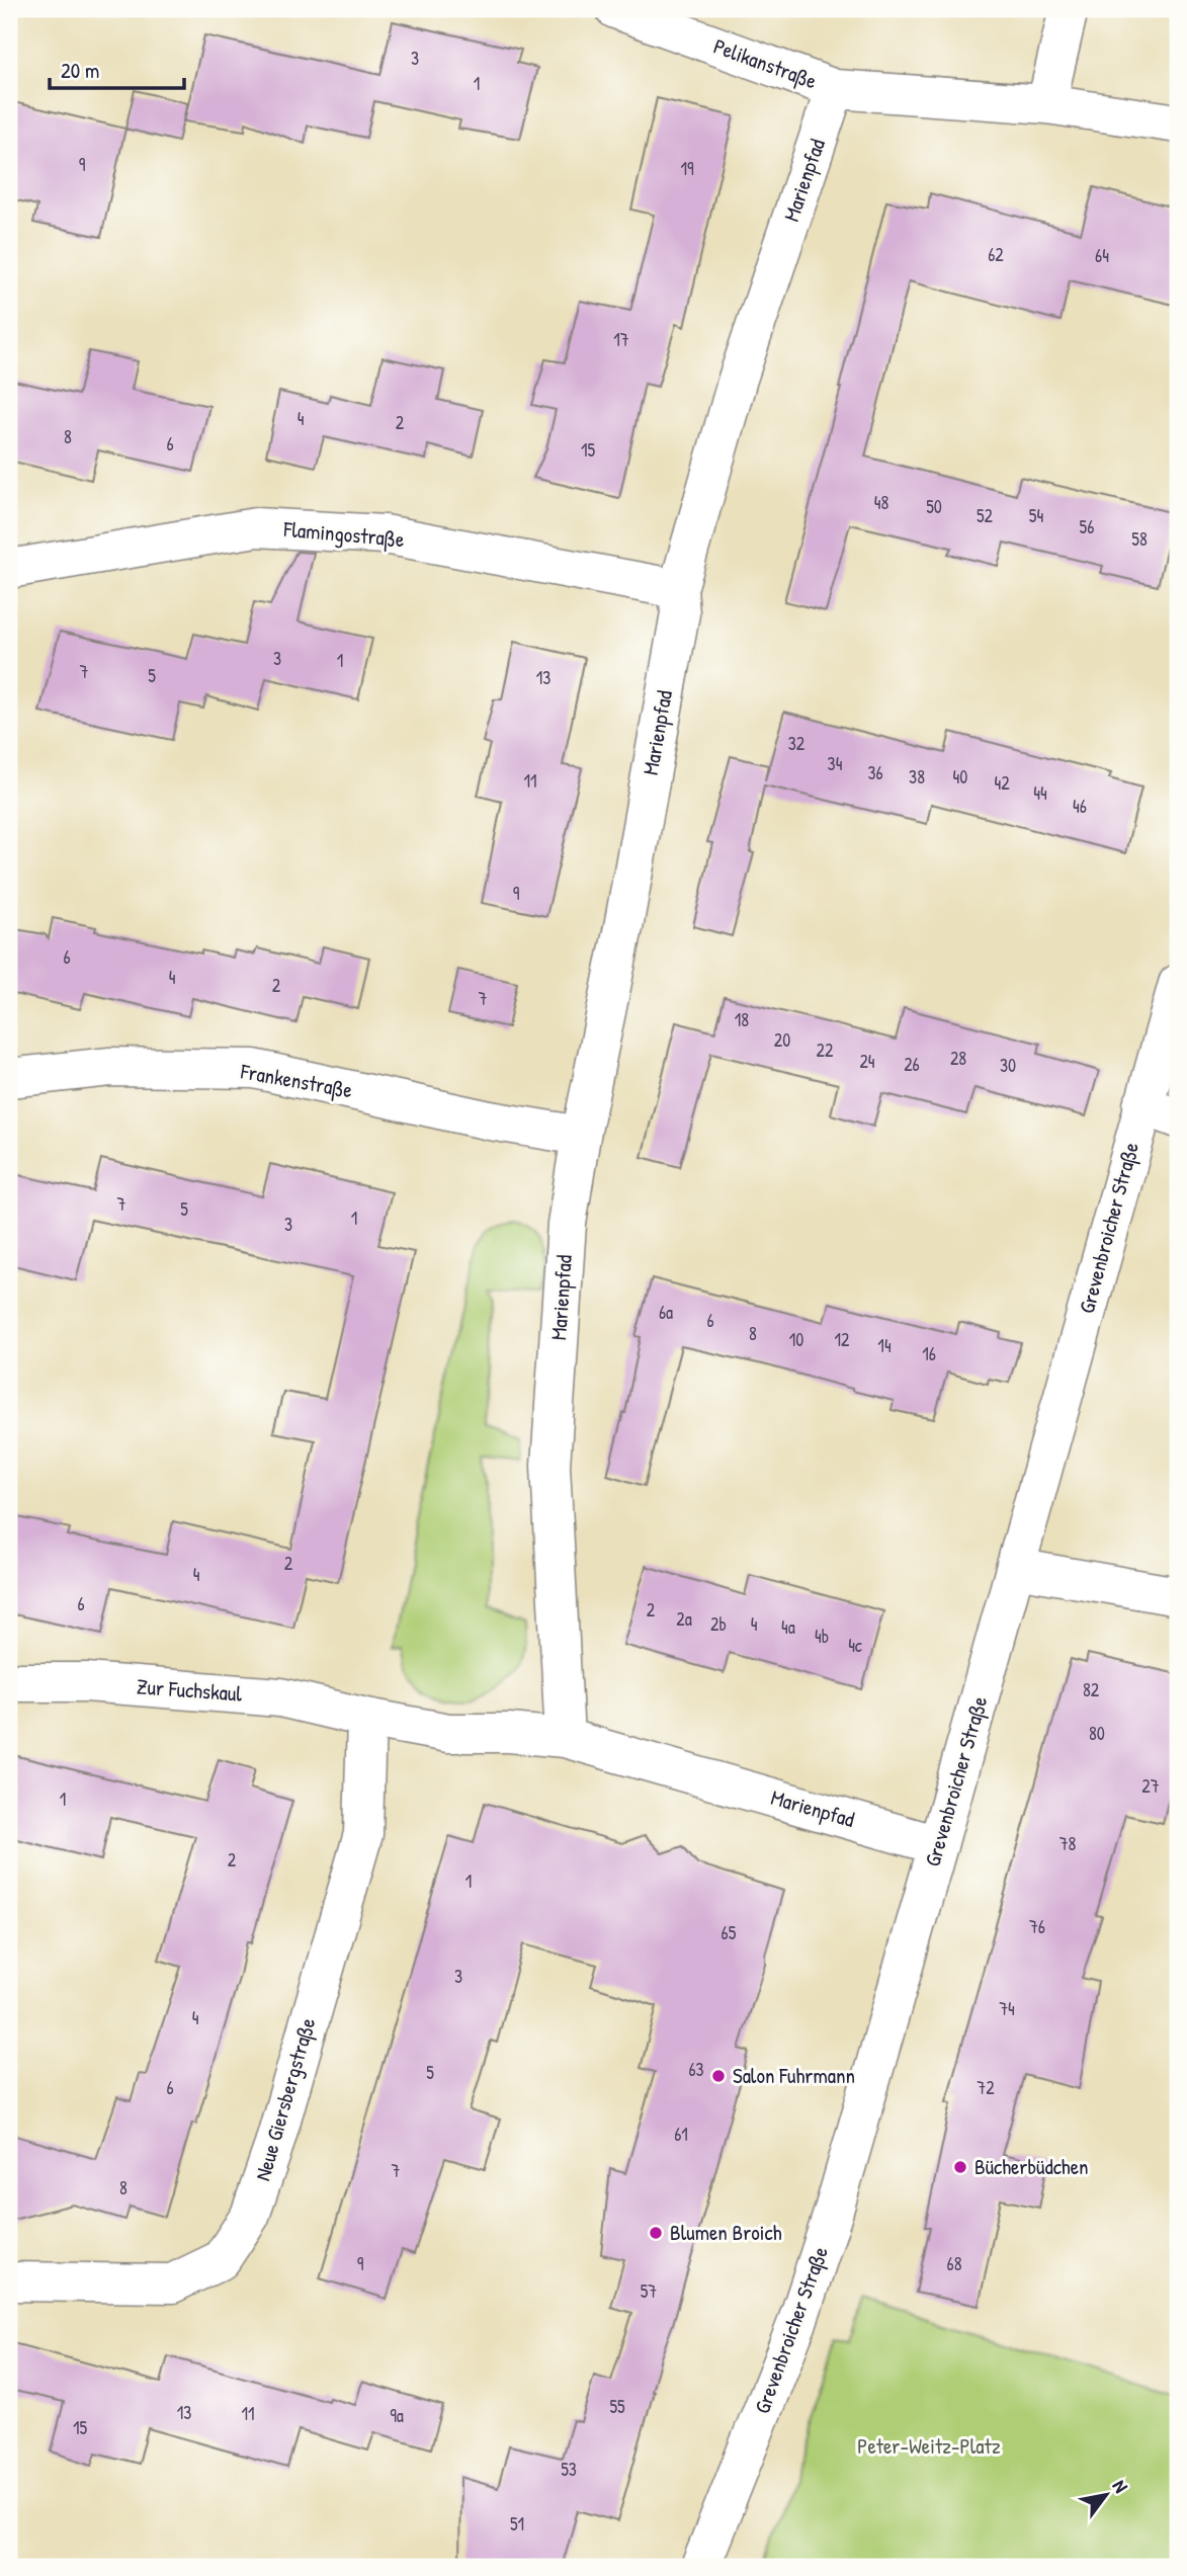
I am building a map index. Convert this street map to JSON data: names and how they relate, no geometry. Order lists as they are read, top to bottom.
{
  "streets": {
    "street": [
      "Pelikanstraße",
      "Marienpfad",
      "Flamingostraße",
      "Frankenstraße",
      "Grevenbroicher Straße",
      "Zur Fuchskaul",
      "Neue Giersbergstraße"
    ]
  },
  "crossings": [
    ["Pelikanstraße", "Marienpfad"],
    ["Marienpfad", "Flamingostraße"],
    ["Marienpfad", "Frankenstraße"],
    ["Marienpfad", "Grevenbroicher Straße"],
    ["Marienpfad", "Zur Fuchskaul"],
    ["Marienpfad", "Neue Giersbergstraße"],
    ["Zur Fuchskaul", "Neue Giersbergstraße"]
  ],
  "parks": ["Peter-Weitz-Platz"],
  "places": ["Salon Fuhrmann", "Bücherbüdchen", "Blumen Broich"],
  "house_numbers": [
    "3",
    "1",
    "9",
    "19",
    "62",
    "64",
    "17",
    "4",
    "2",
    "8",
    "6",
    "15",
    "48",
    "50",
    "52",
    "54",
    "56",
    "58",
    "3",
    "1",
    "7",
    "5",
    "13",
    "32",
    "34",
    "36",
    "38",
    "40",
    "11",
    "42",
    "44",
    "46",
    "9",
    "6",
    "4",
    "2",
    "7",
    "18",
    "20",
    "22",
    "28",
    "24",
    "26",
    "30",
    "7",
    "5",
    "1",
    "3",
    "6a",
    "6",
    "8",
    "10",
    "12",
    "14",
    "16",
    "2",
    "4",
    "6",
    "2",
    "2a",
    "2b",
    "4",
    "4a",
    "4b",
    "4c",
    "82",
    "80",
    "27",
    "1",
    "78",
    "2",
    "1",
    "76",
    "65",
    "3",
    "74",
    "4",
    "63",
    "5",
    "6",
    "72",
    "61",
    "7",
    "8",
    "9",
    "68",
    "57",
    "55",
    "13",
    "11",
    "9a",
    "15",
    "53",
    "51"
  ],
  "scale_bar": "20 m",
  "north": "top right"
}
